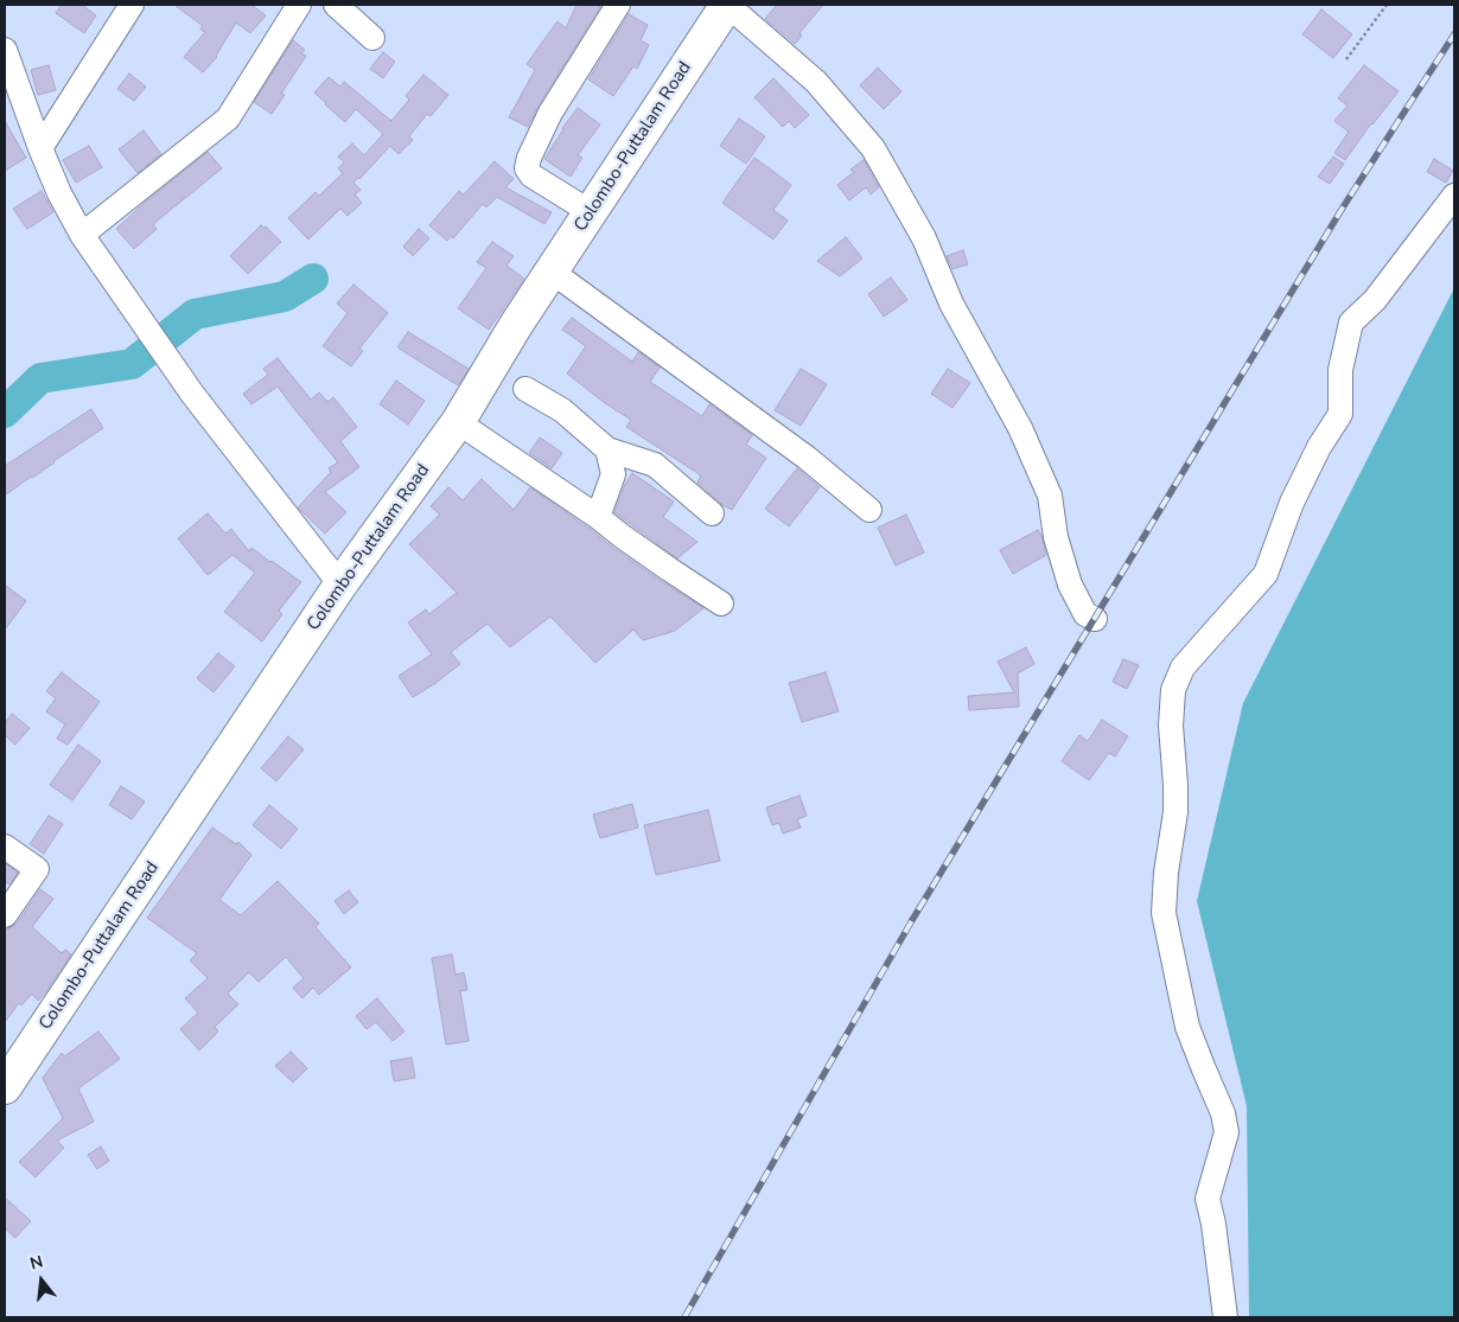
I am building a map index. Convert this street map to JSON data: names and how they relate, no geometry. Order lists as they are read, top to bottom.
{
  "streets": {
    "highway": ["Colombo-Puttalam Road"]
  },
  "north": "top"
}
